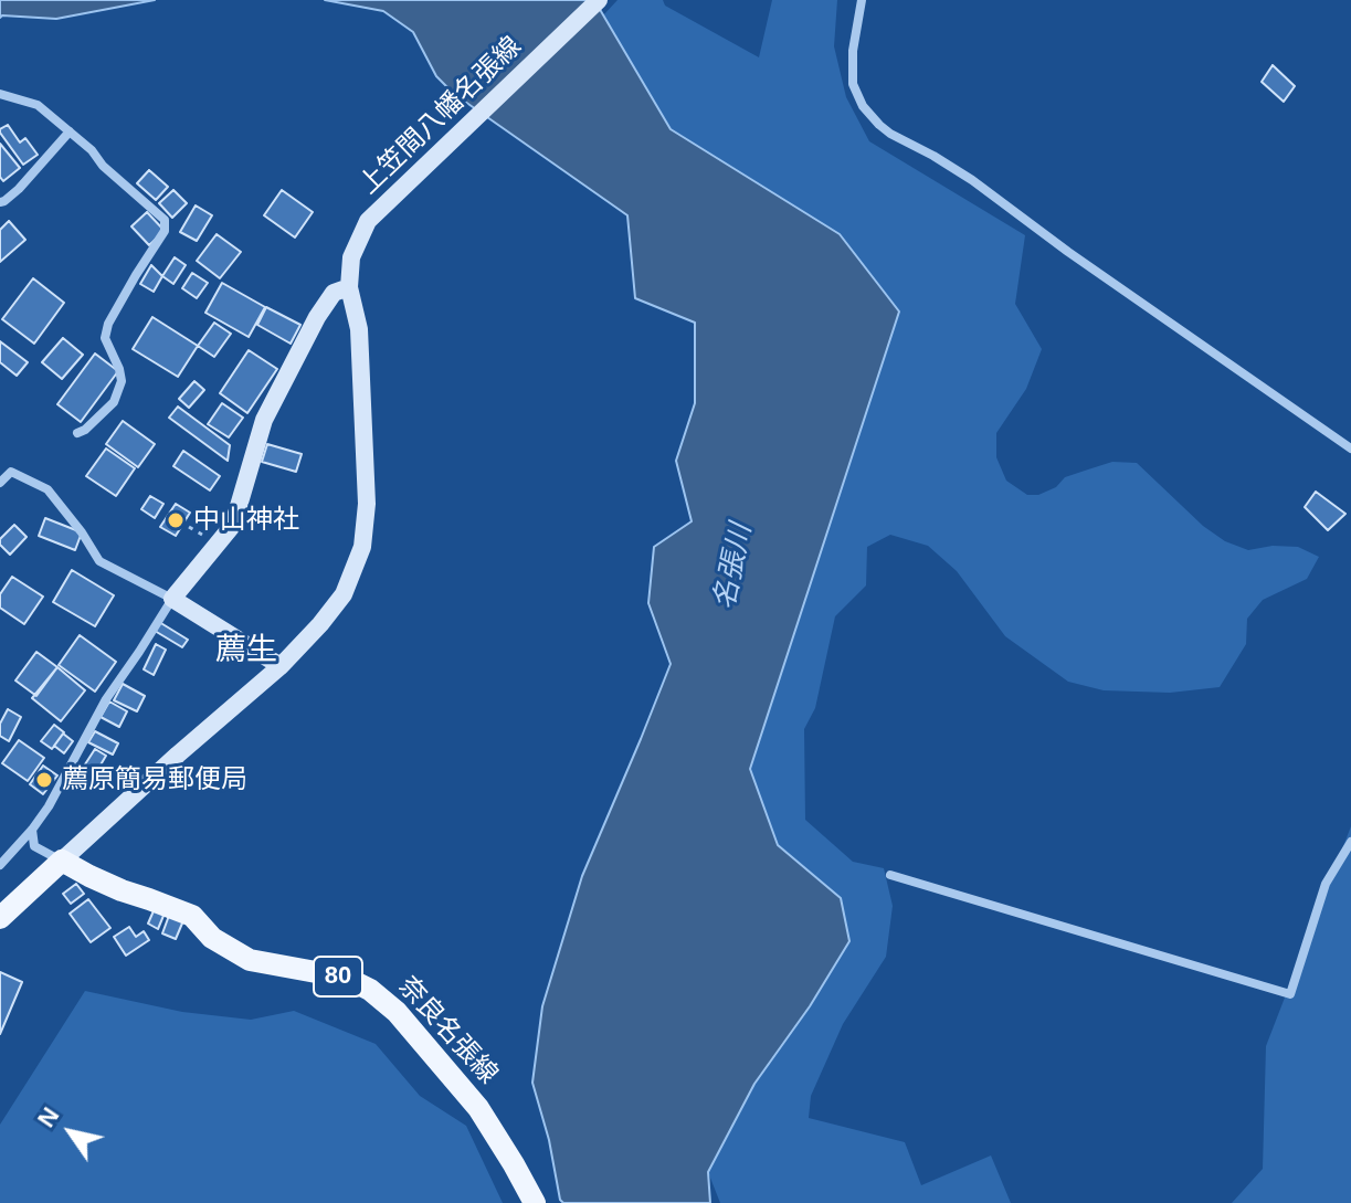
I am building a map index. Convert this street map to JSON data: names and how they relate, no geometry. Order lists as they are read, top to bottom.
{
  "streets": {
    "main road": ["上笠間八幡名張線", "80", "奈良名張線"]
  },
  "crossings": [
    ["上笠間八幡名張線", "奈良名張線"]
  ],
  "districts": ["薦生"],
  "water": ["名張川"],
  "places": ["中山神社", "薦原簡易郵便局"],
  "north": "top left"
}
